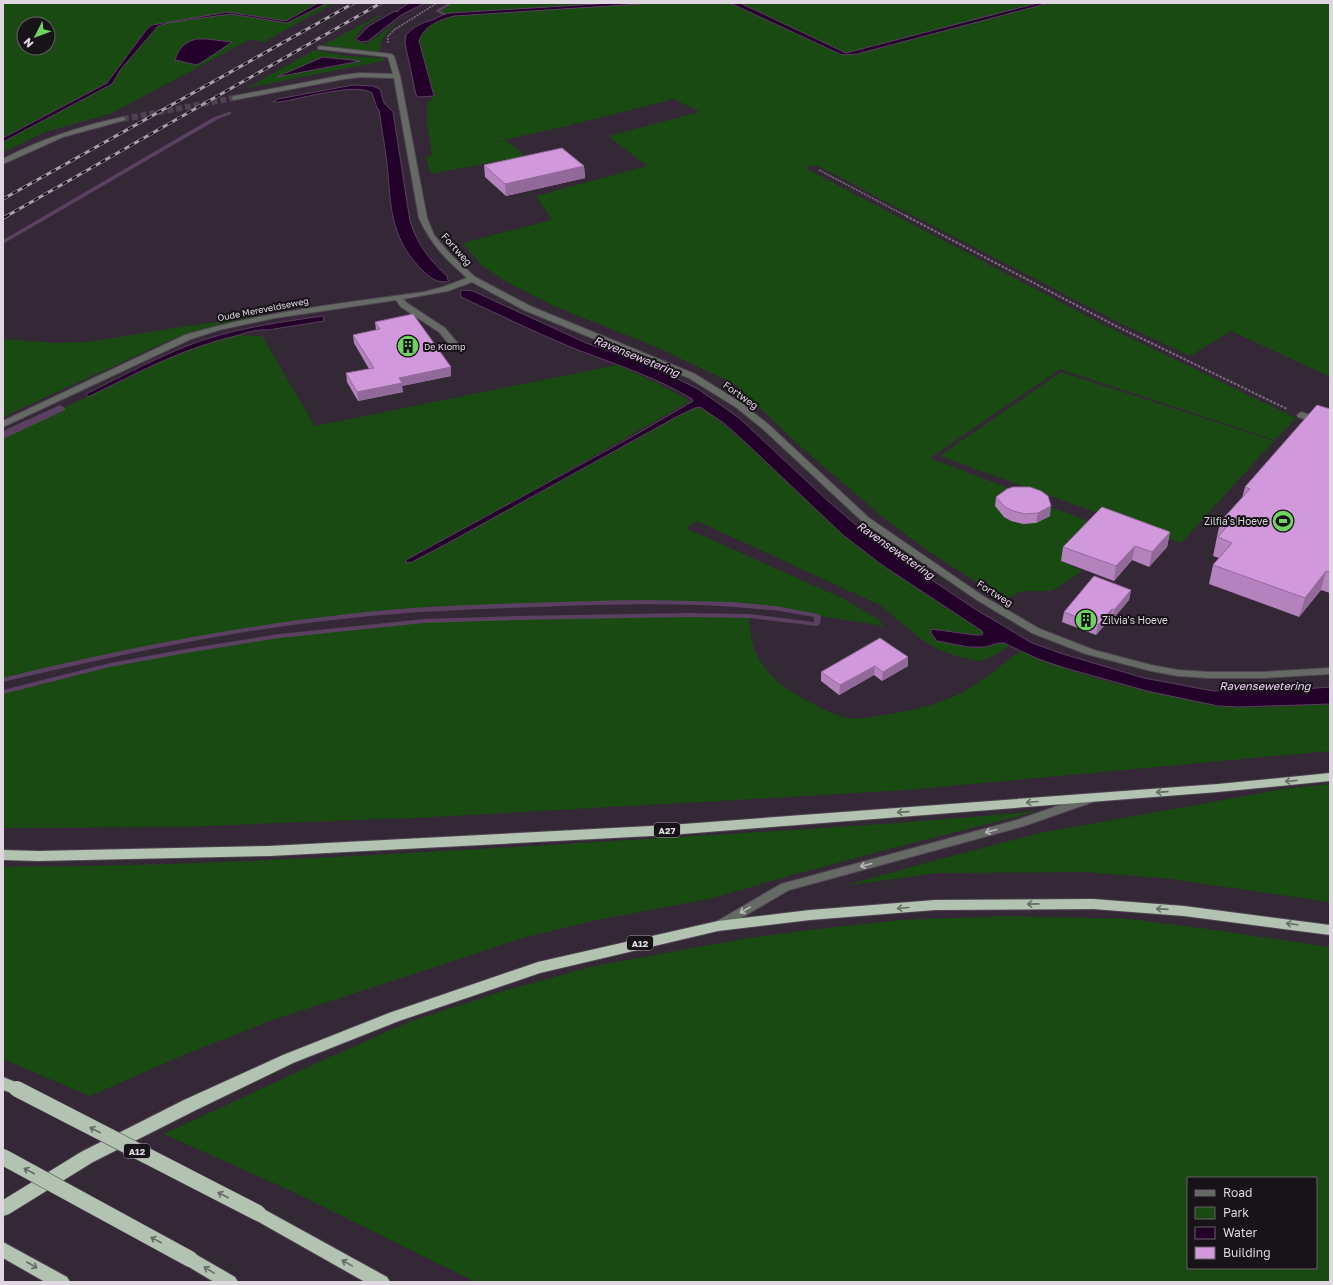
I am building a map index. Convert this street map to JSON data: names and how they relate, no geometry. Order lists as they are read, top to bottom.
{
  "streets": {
    "highway": ["A27", "A12"],
    "street": ["Fortweg", "Oude Mereveldseweg"]
  },
  "crossings": [
    ["Fortweg", "Oude Mereveldseweg"]
  ],
  "water": ["Ravensewetering"],
  "places": {
    "building": ["De Klomp", "Zilvia's Hoeve"],
    "sports": ["Zilfia's Hoeve"]
  },
  "legend": [
    "Road",
    "Park",
    "Water",
    "Building"
  ],
  "north": "bottom left"
}
